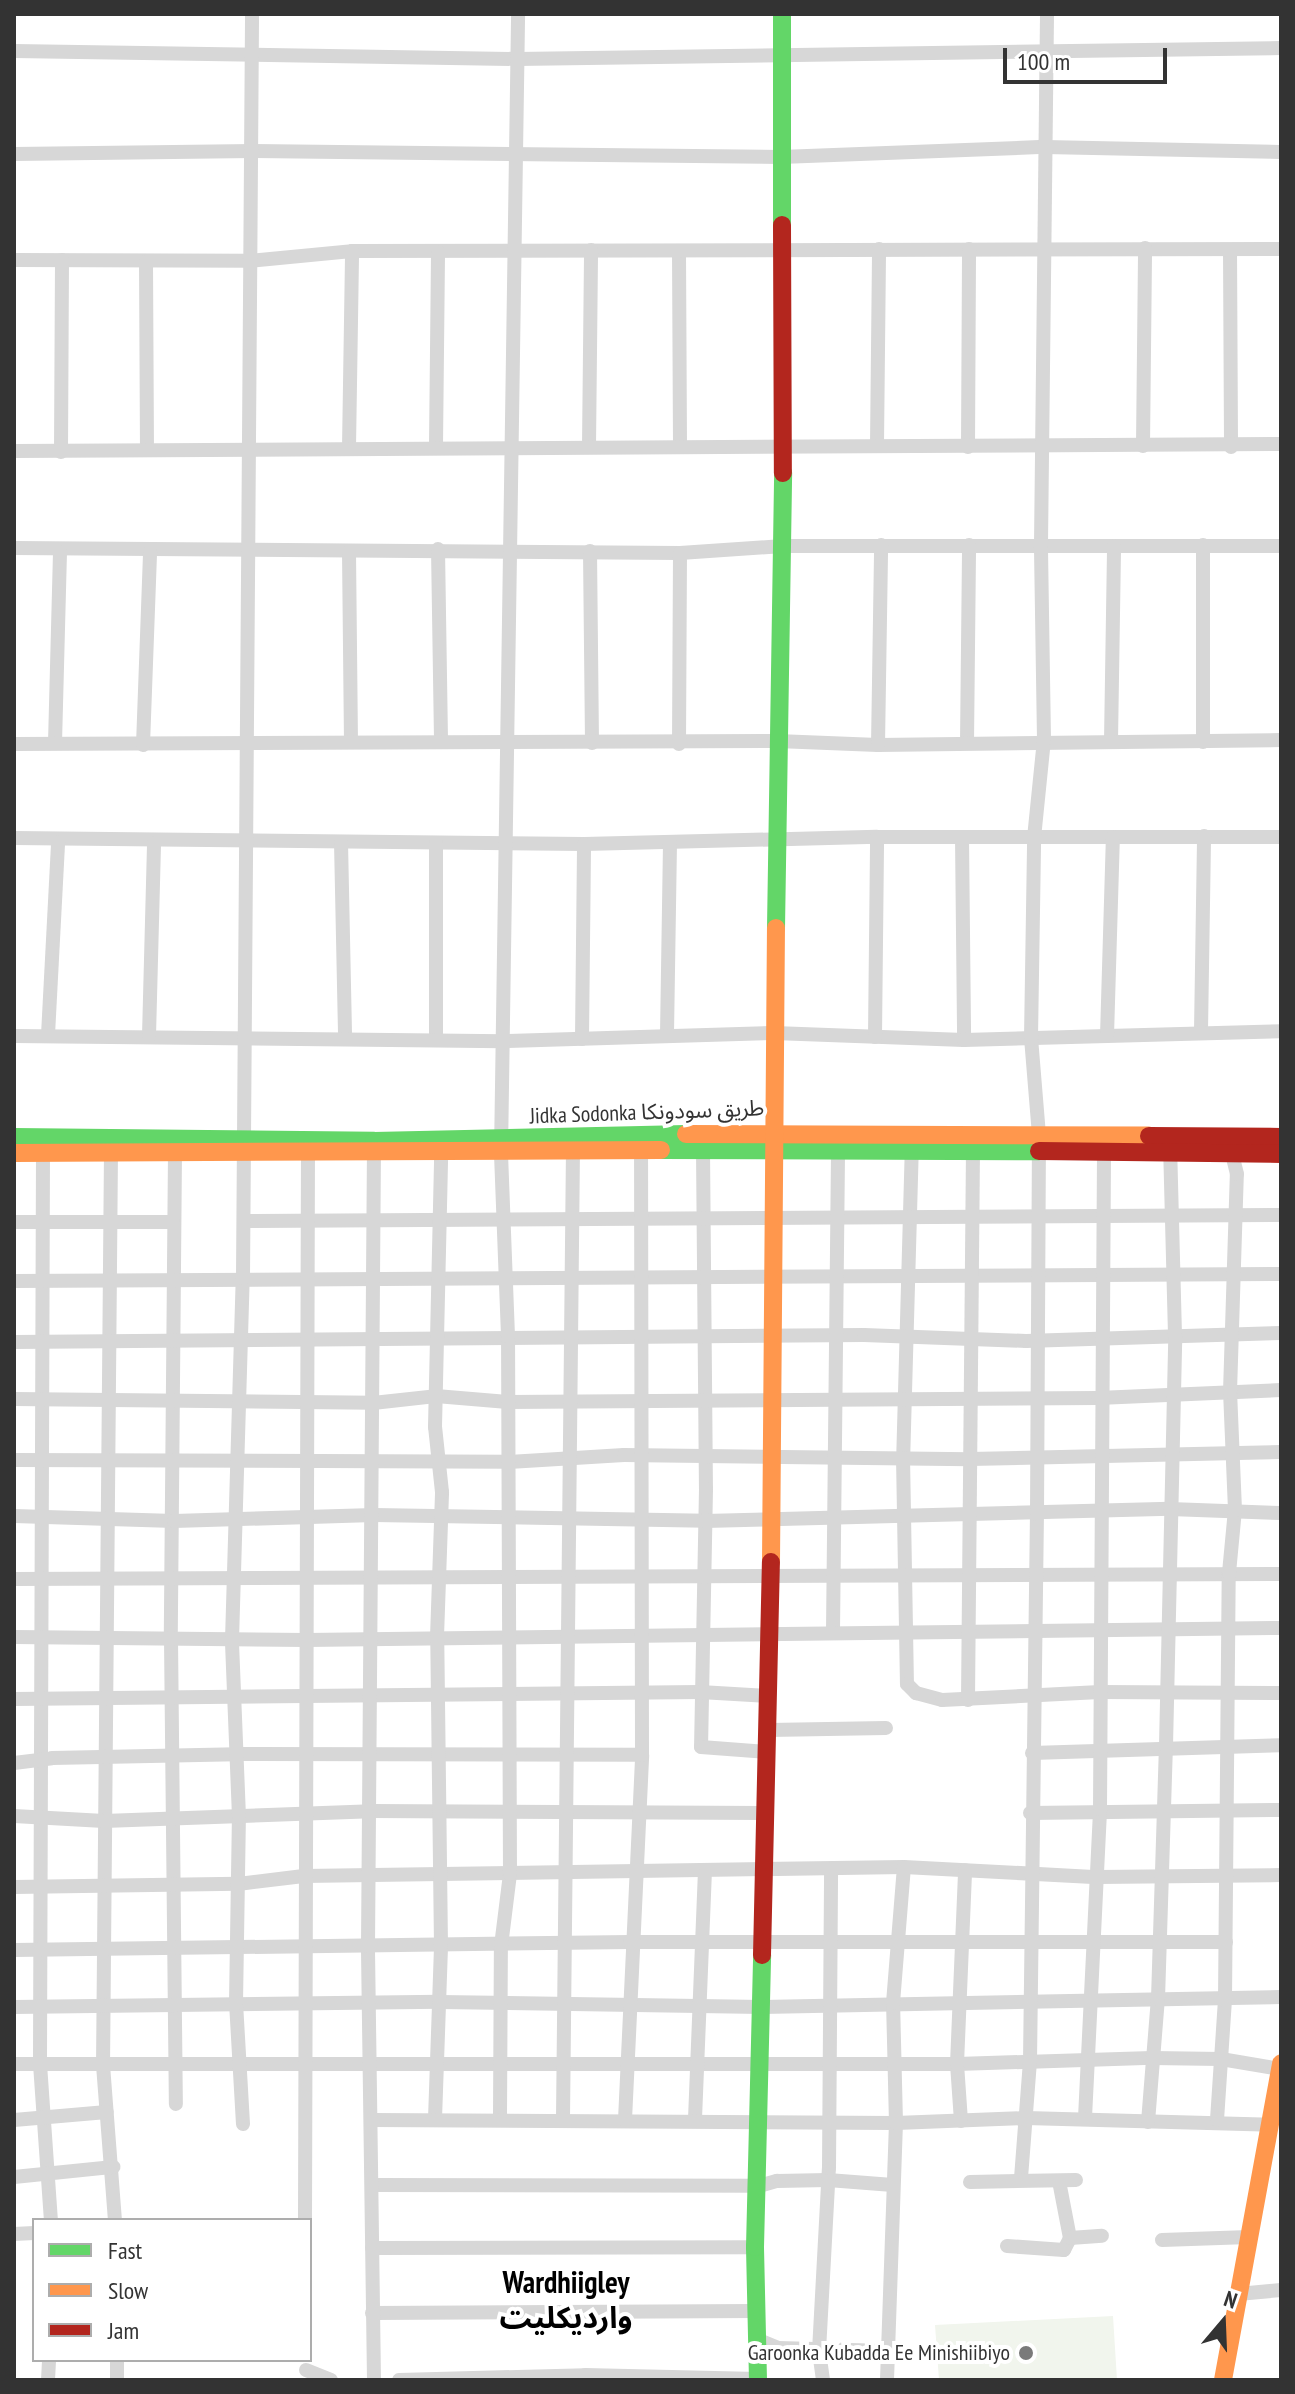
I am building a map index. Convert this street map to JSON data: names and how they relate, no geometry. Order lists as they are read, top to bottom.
{
  "streets": {
    "street": ["Jidka Sodonka طريق سودونكا"]
  },
  "districts": ["Wardhiigley وارديكليت"],
  "places": ["Garoonka Kubadda Ee Minishiibiyo"],
  "legend": ["Fast", "Slow", "Jam"],
  "scale_bar": "100 m",
  "north": "top"
}
